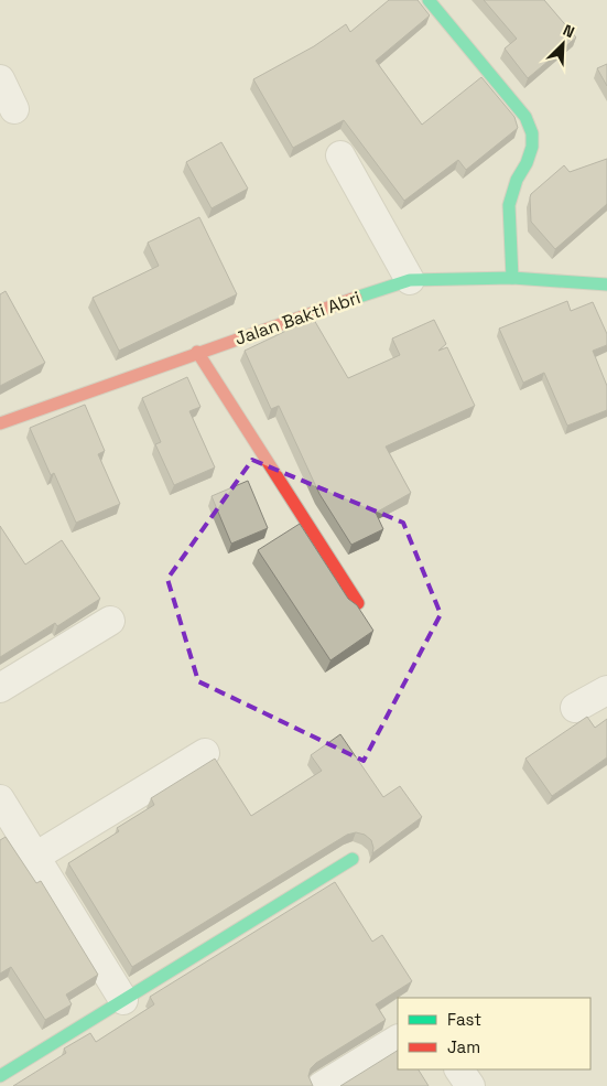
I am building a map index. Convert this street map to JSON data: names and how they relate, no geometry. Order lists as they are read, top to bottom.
{
  "streets": {
    "street": ["Jalan Bakti Abri"]
  },
  "legend": ["Fast", "Jam"],
  "north": "top right"
}
